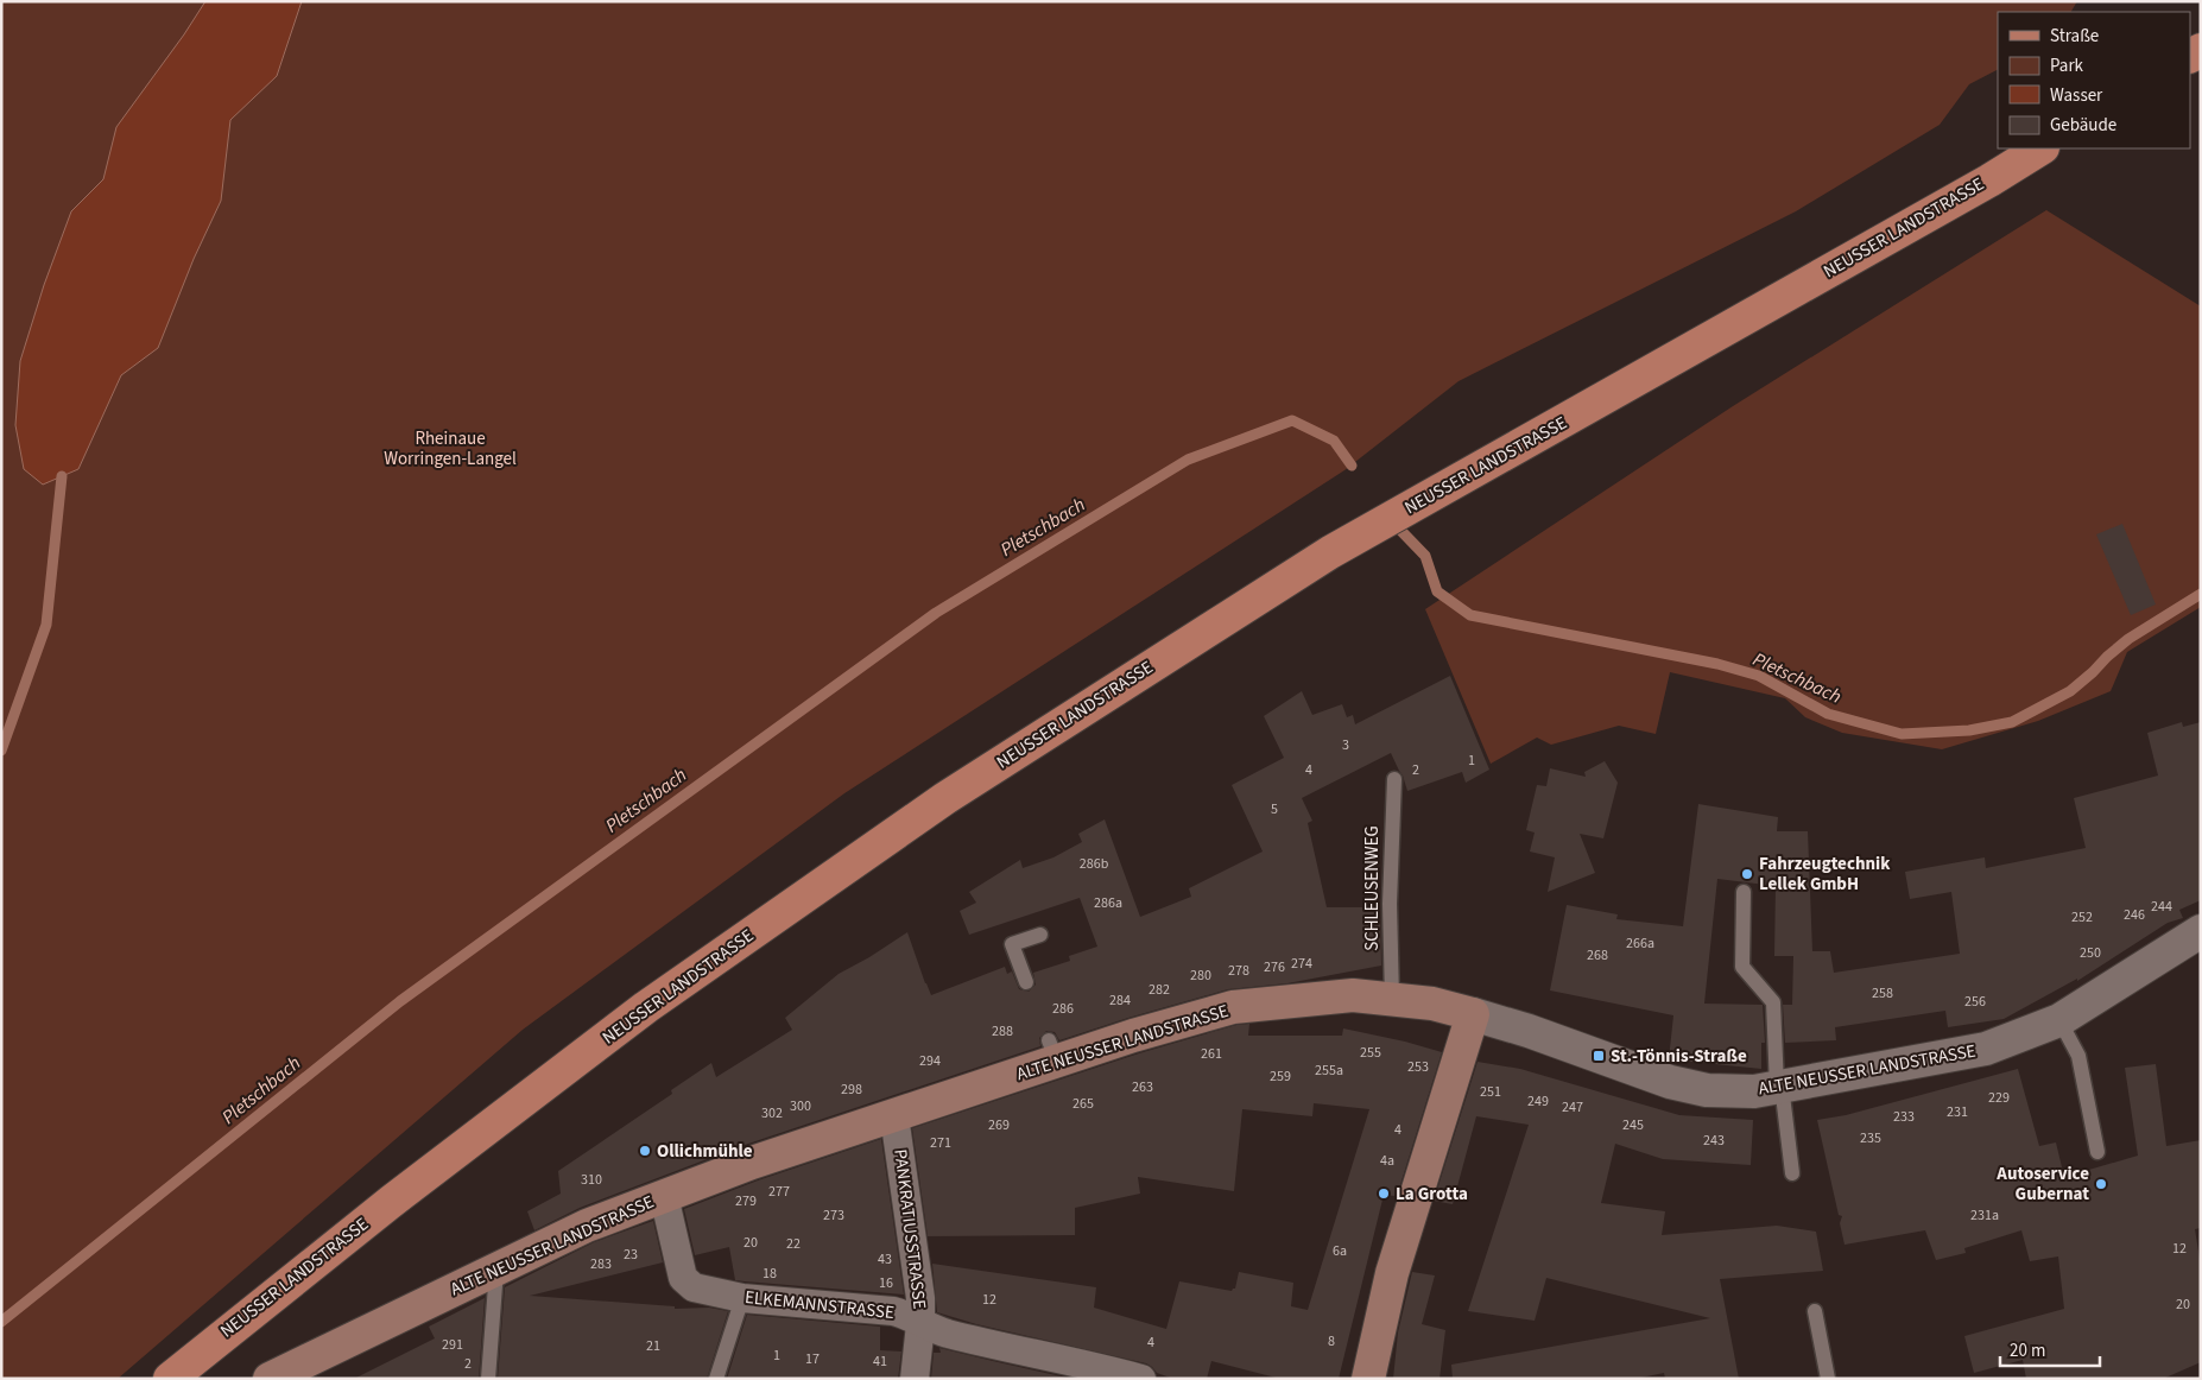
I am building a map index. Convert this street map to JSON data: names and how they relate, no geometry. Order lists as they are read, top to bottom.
{
  "streets": {
    "main road": ["NEUSSER LANDSTRASSE", "ALTE NEUSSER LANDSTRASSE"],
    "street": ["PANKRATIUSSTRASSE", "ELKEMANNSTRASSE"],
    "lane": ["SCHLEUSENWEG"]
  },
  "crossings": [
    ["SCHLEUSENWEG", "ALTE NEUSSER LANDSTRASSE"],
    ["ALTE NEUSSER LANDSTRASSE", "PANKRATIUSSTRASSE"],
    ["ALTE NEUSSER LANDSTRASSE", "ELKEMANNSTRASSE"],
    ["PANKRATIUSSTRASSE", "ELKEMANNSTRASSE"]
  ],
  "water": ["Pletschbach"],
  "parks": ["Rheinaue Worringen-Langel"],
  "places": {
    "other": [
      "Fahrzeugtechnik Lellek GmbH",
      "Ollichmühle",
      "Autoservice Gubernat",
      "La Grotta"
    ],
    "transit": ["St.-Tönnis-Straße"]
  },
  "house_numbers": [
    "3",
    "1",
    "4",
    "2",
    "5",
    "286b",
    "286a",
    "244",
    "246",
    "252",
    "266a",
    "250",
    "268",
    "274",
    "276",
    "278",
    "280",
    "282",
    "258",
    "284",
    "256",
    "286",
    "288",
    "255",
    "261",
    "294",
    "253",
    "255a",
    "259",
    "263",
    "298",
    "251",
    "229",
    "249",
    "265",
    "300",
    "247",
    "231",
    "302",
    "233",
    "269",
    "245",
    "4",
    "235",
    "243",
    "271",
    "4a",
    "310",
    "277",
    "279",
    "273",
    "231a",
    "20",
    "22",
    "12",
    "6a",
    "23",
    "43",
    "283",
    "18",
    "16",
    "12",
    "20",
    "8",
    "4",
    "291",
    "21",
    "1",
    "17",
    "41",
    "2"
  ],
  "legend": [
    "Straße",
    "Park",
    "Wasser",
    "Gebäude"
  ],
  "scale_bar": "20 m"
}
